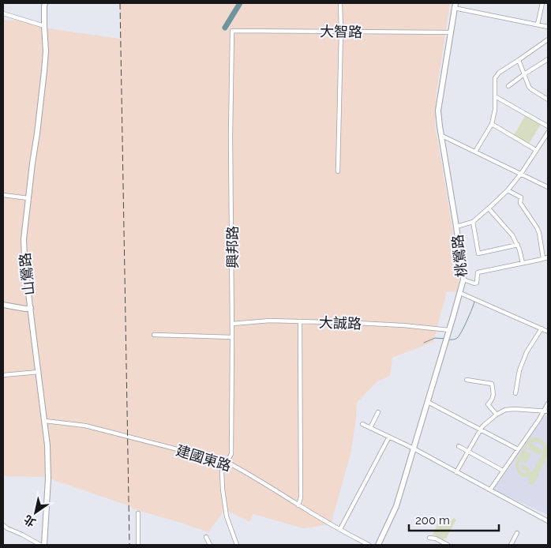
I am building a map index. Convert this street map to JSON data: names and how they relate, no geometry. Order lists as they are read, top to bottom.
{
  "streets": {
    "street": [
      "大智路",
      "興邦路",
      "桃鶯路",
      "山鶯路",
      "大誠路",
      "建國東路"
    ]
  },
  "crossings": [
    ["大智路", "興邦路"],
    ["大智路", "桃鶯路"],
    ["興邦路", "大誠路"],
    ["興邦路", "建國東路"],
    ["桃鶯路", "大誠路"],
    ["山鶯路", "建國東路"]
  ],
  "scale_bar": "200 m",
  "north": "bottom left"
}
